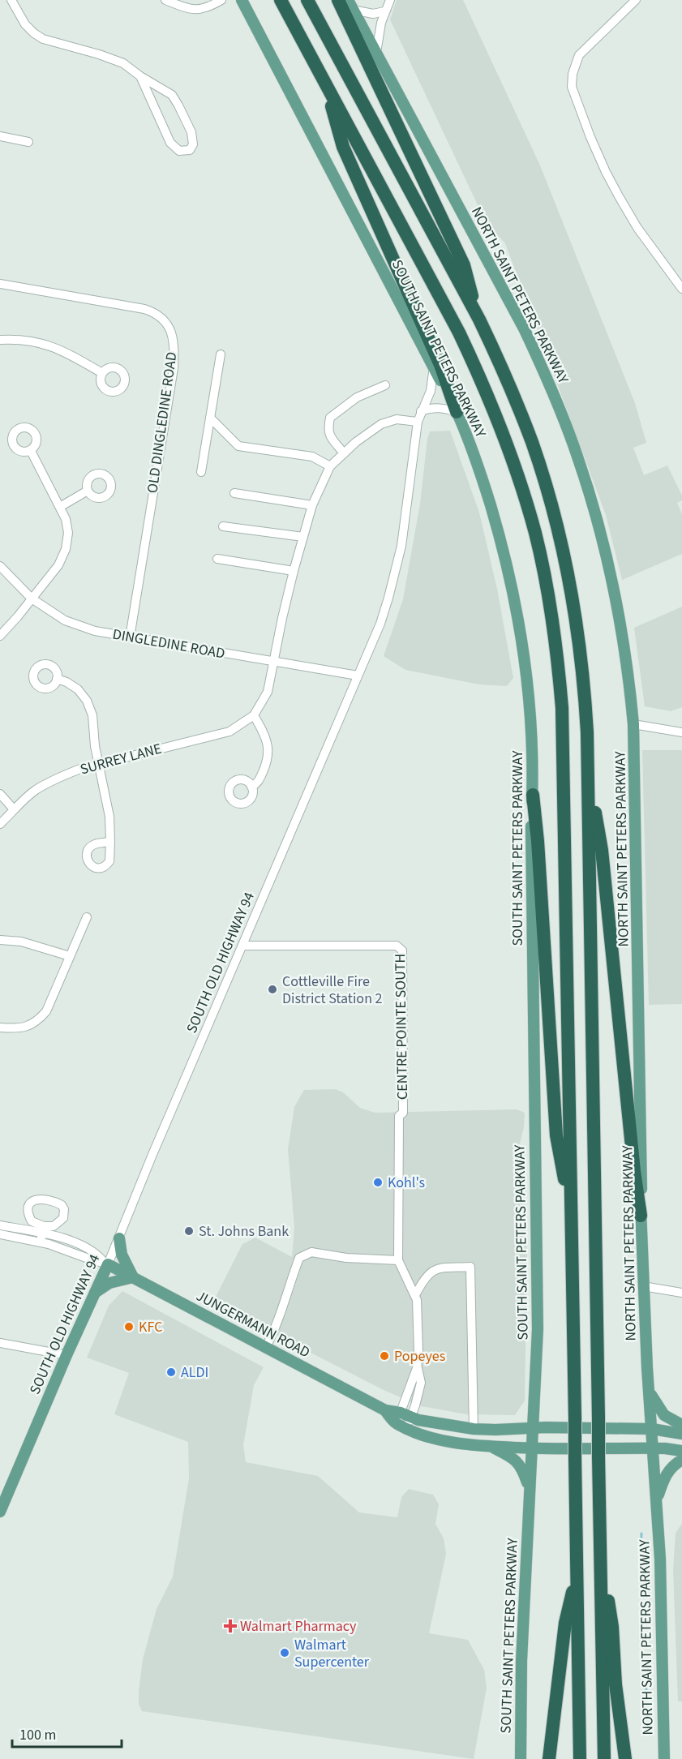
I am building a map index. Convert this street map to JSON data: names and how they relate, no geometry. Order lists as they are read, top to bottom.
{
  "streets": {
    "main road": [
      "NORTH SAINT PETERS PARKWAY",
      "SOUTH SAINT PETERS PARKWAY",
      "SOUTH OLD HIGHWAY 94",
      "JUNGERMANN ROAD"
    ],
    "street": [
      "OLD DINGLEDINE ROAD",
      "DINGLEDINE ROAD",
      "SURREY LANE",
      "CENTRE POINTE SOUTH"
    ]
  },
  "crossings": [
    ["NORTH SAINT PETERS PARKWAY", "JUNGERMANN ROAD"],
    ["SOUTH SAINT PETERS PARKWAY", "SOUTH OLD HIGHWAY 94"],
    ["SOUTH SAINT PETERS PARKWAY", "JUNGERMANN ROAD"],
    ["OLD DINGLEDINE ROAD", "DINGLEDINE ROAD"],
    ["DINGLEDINE ROAD", "SOUTH OLD HIGHWAY 94"],
    ["SOUTH OLD HIGHWAY 94", "CENTRE POINTE SOUTH"],
    ["SOUTH OLD HIGHWAY 94", "JUNGERMANN ROAD"],
    ["CENTRE POINTE SOUTH", "JUNGERMANN ROAD"]
  ],
  "places": {
    "other": [
      "Cottleville Fire District Station 2",
      "Kohl's",
      "St. Johns Bank",
      "KFC",
      "Popeyes",
      "ALDI",
      "Walmart Supercenter"
    ],
    "health": ["Walmart Pharmacy"]
  },
  "scale_bar": "100 m"
}
